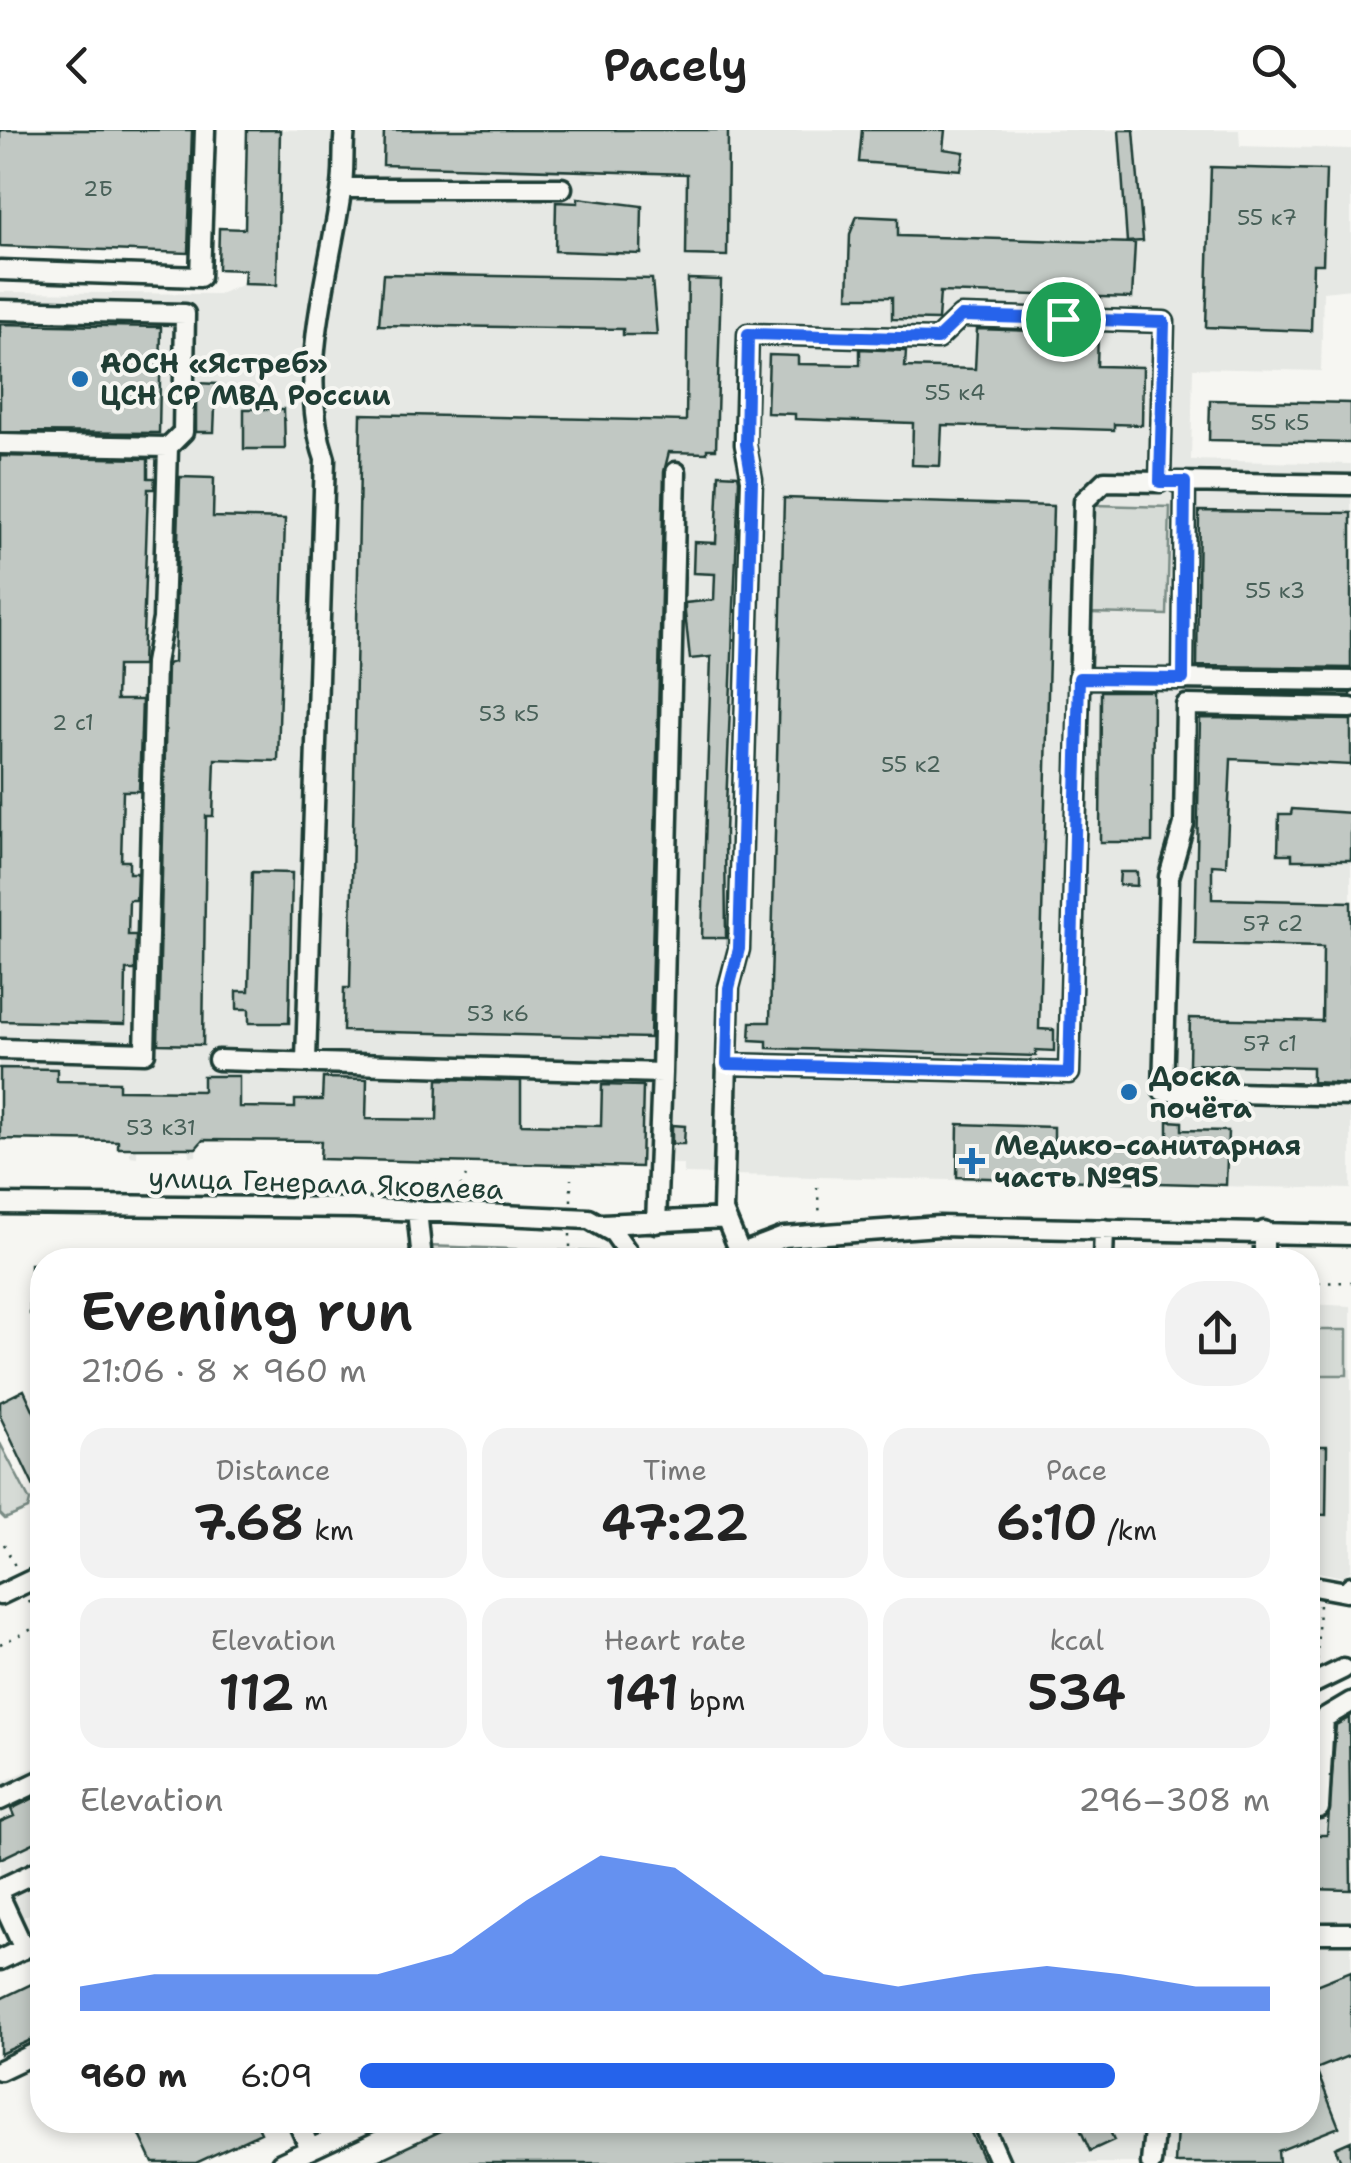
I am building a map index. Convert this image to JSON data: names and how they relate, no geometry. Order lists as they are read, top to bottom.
{
  "streets": {
    "street": ["улица Генерала Яковлева"]
  },
  "places": {
    "other": ["АОСН «Ястреб» ЦСН СР МВД России", "Доска почёта"],
    "health": ["Медико-санитарная часть №95"]
  },
  "house_numbers": [
    "2Б",
    "55 к7",
    "55 к4",
    "55 к5",
    "55 к3",
    "53 к5",
    "2 с1",
    "55 к2",
    "57 с2",
    "53 к6",
    "57 с1",
    "53 к31"
  ],
  "page": {
    "header": "Pacely",
    "heading": ["Evening run", "21:06 · 8 × 960 m"],
    "stats": [
      ["Distance", "7.68 km"],
      ["Time", "47:22"],
      ["Pace", "6:10 /km"],
      ["Elevation", "112 m"],
      ["Heart rate", "141 bpm"],
      ["kcal", "534"]
    ],
    "chart": ["Elevation", "296–308 m"],
    "list": [
      {
        "name": "960 m",
        "note": "6:09"
      }
    ]
  }
}
